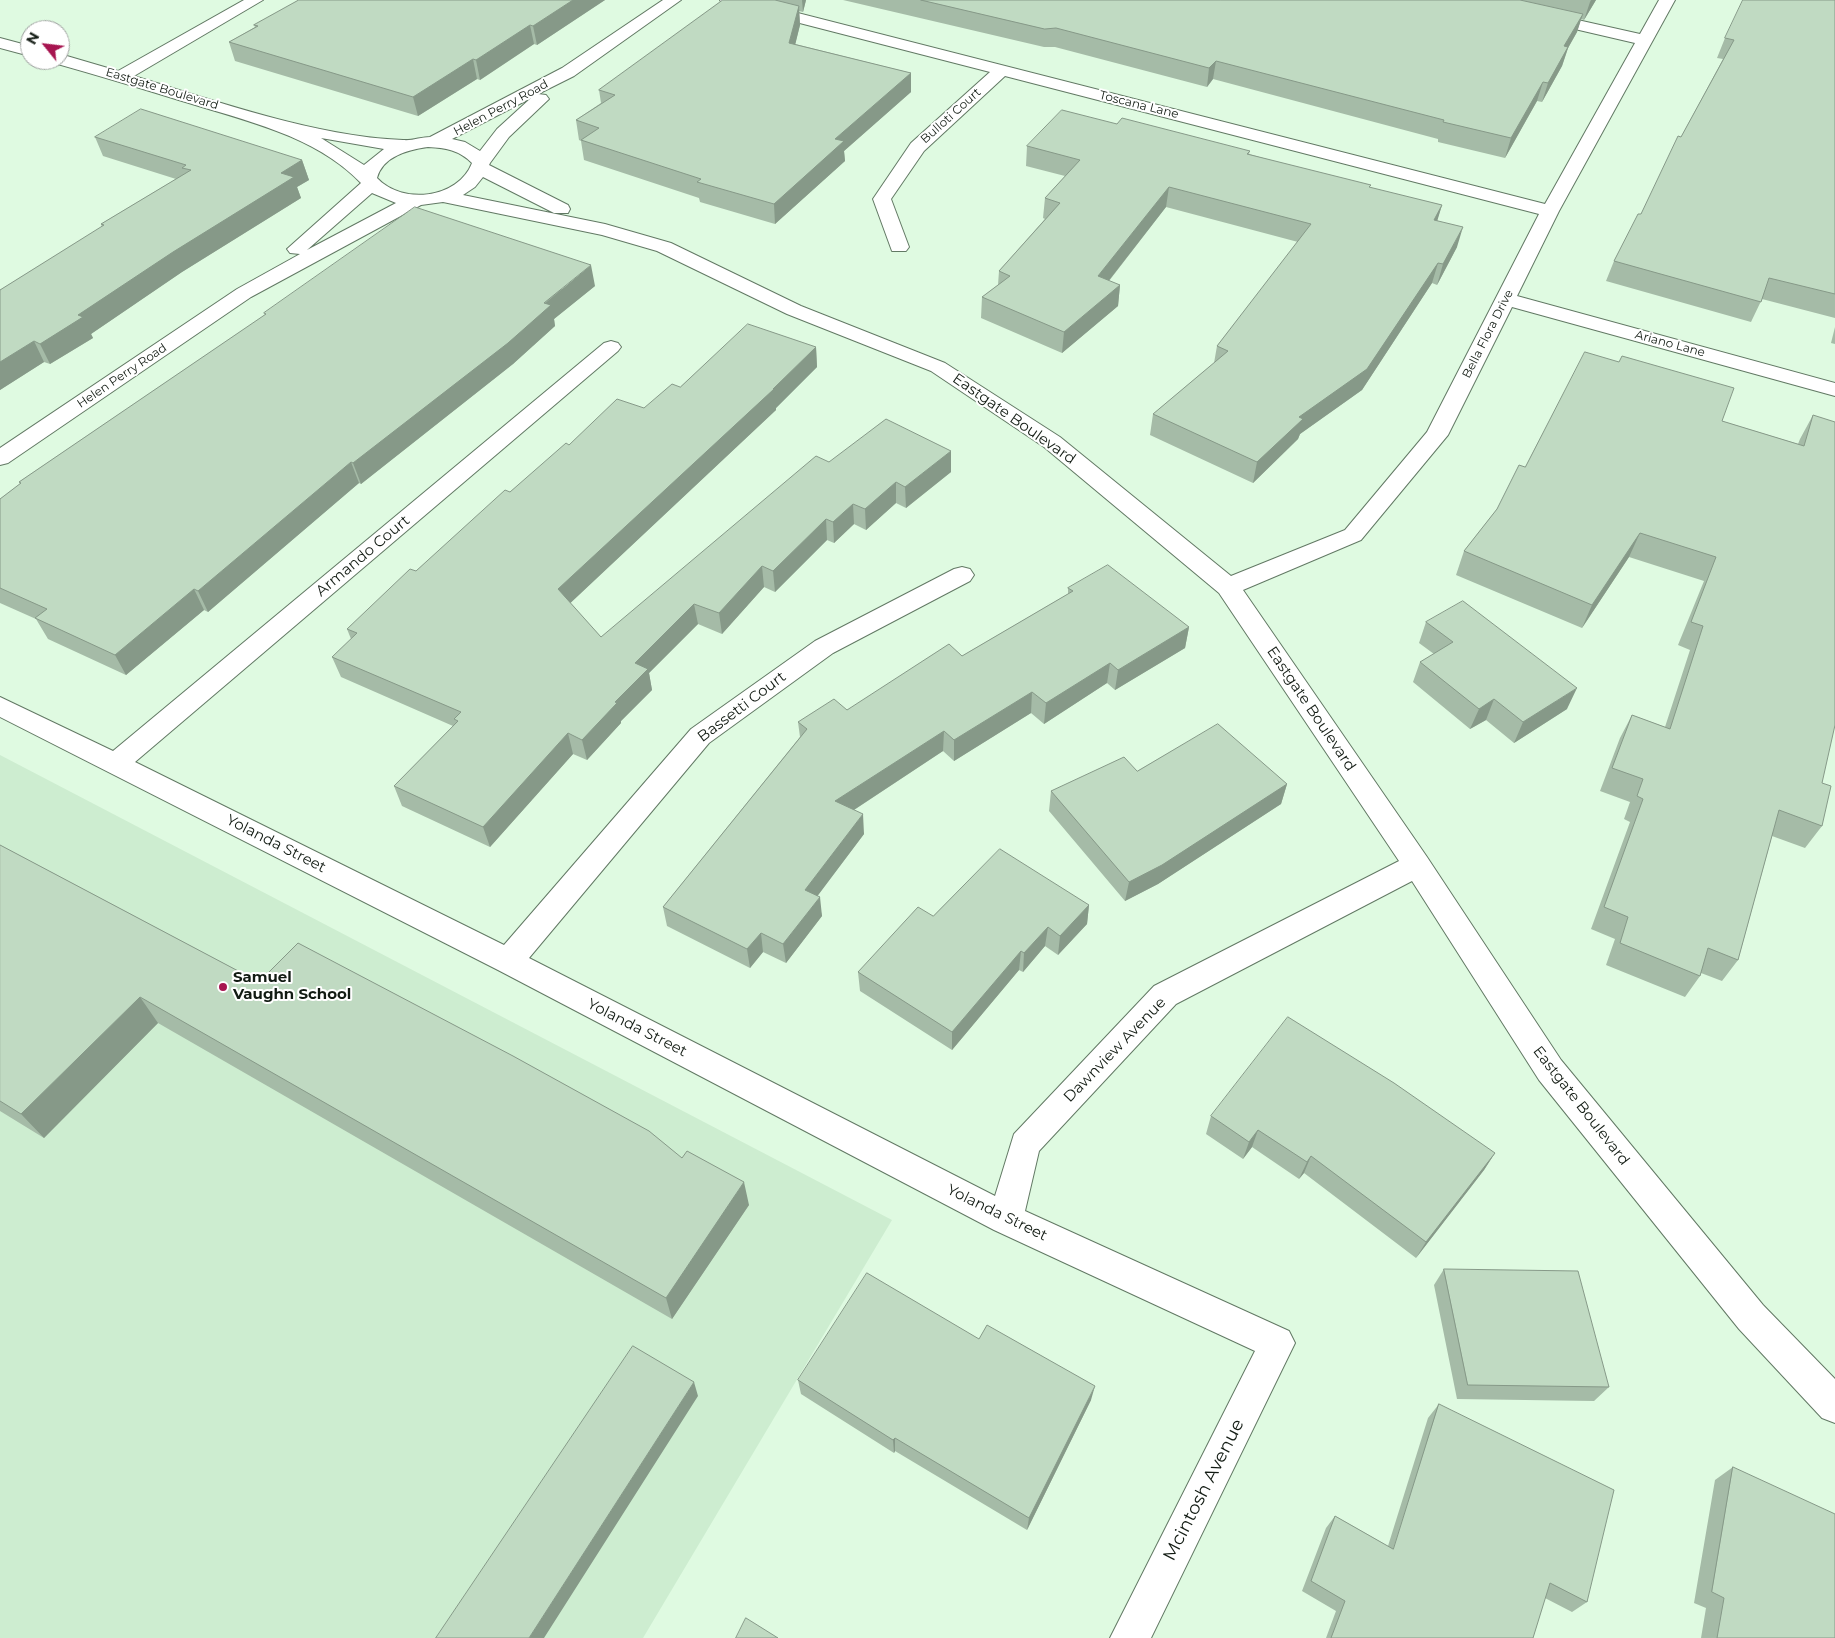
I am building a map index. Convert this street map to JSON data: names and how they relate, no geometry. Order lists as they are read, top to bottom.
{
  "streets": {
    "street": [
      "Eastgate Boulevard",
      "Toscana Lane",
      "Helen Perry Road",
      "Bulloti Court",
      "Bella Flora Drive",
      "Ariano Lane",
      "Armando Court",
      "Bassetti Court",
      "Yolanda Street",
      "Dawnview Avenue",
      "Mcintosh Avenue"
    ]
  },
  "crossings": [
    ["Eastgate Boulevard", "Helen Perry Road"],
    ["Eastgate Boulevard", "Bella Flora Drive"],
    ["Eastgate Boulevard", "Dawnview Avenue"],
    ["Toscana Lane", "Bulloti Court"],
    ["Toscana Lane", "Bella Flora Drive"],
    ["Bella Flora Drive", "Ariano Lane"],
    ["Armando Court", "Yolanda Street"],
    ["Bassetti Court", "Yolanda Street"],
    ["Yolanda Street", "Dawnview Avenue"],
    ["Yolanda Street", "Mcintosh Avenue"]
  ],
  "places": ["Samuel Vaughn School"],
  "north": "top left"
}
